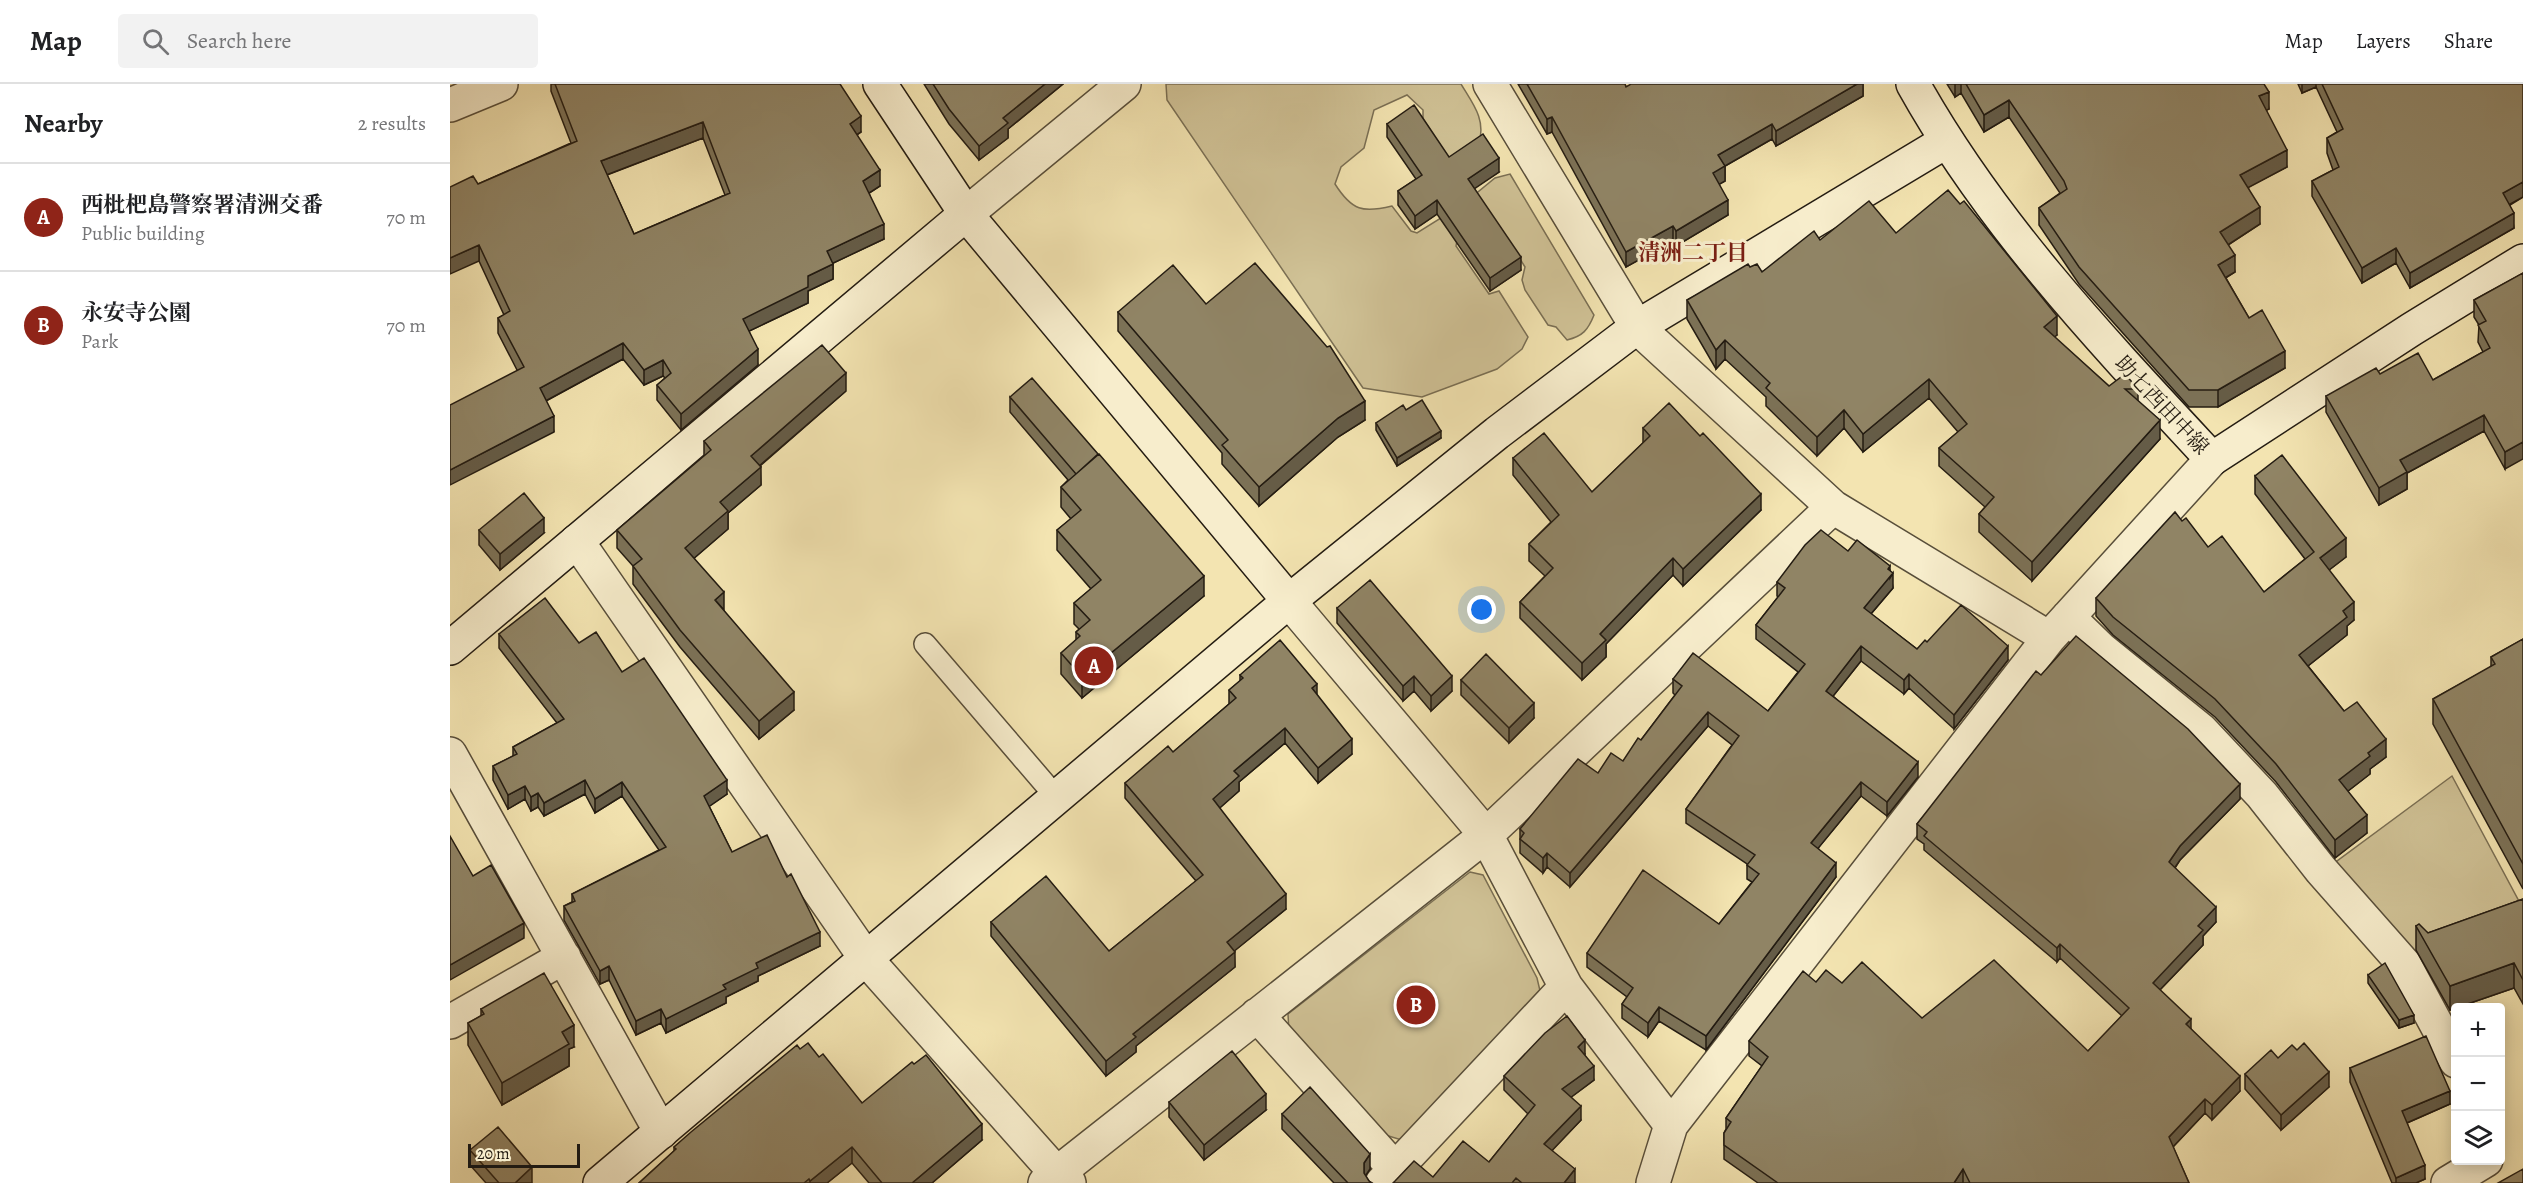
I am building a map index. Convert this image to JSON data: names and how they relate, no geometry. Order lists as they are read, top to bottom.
{
  "streets": {
    "street": ["助七西田中線"]
  },
  "districts": ["清洲二丁目"],
  "scale_bar": "20 m",
  "page": {
    "header": "Map",
    "search": "Search here",
    "nav": ["Map", "Layers", "Share"],
    "heading": ["Nearby", "2 results"],
    "list": [
      {
        "mark": "A",
        "name": "西枇杷島警察署清洲交番",
        "note": "Public building",
        "value": "70 m"
      },
      {
        "mark": "B",
        "name": "永安寺公園",
        "note": "Park",
        "value": "70 m"
      }
    ],
    "pins": ["A", "B"],
    "map_buttons": ["+", "−"],
    "scale": "20 m"
  }
}
